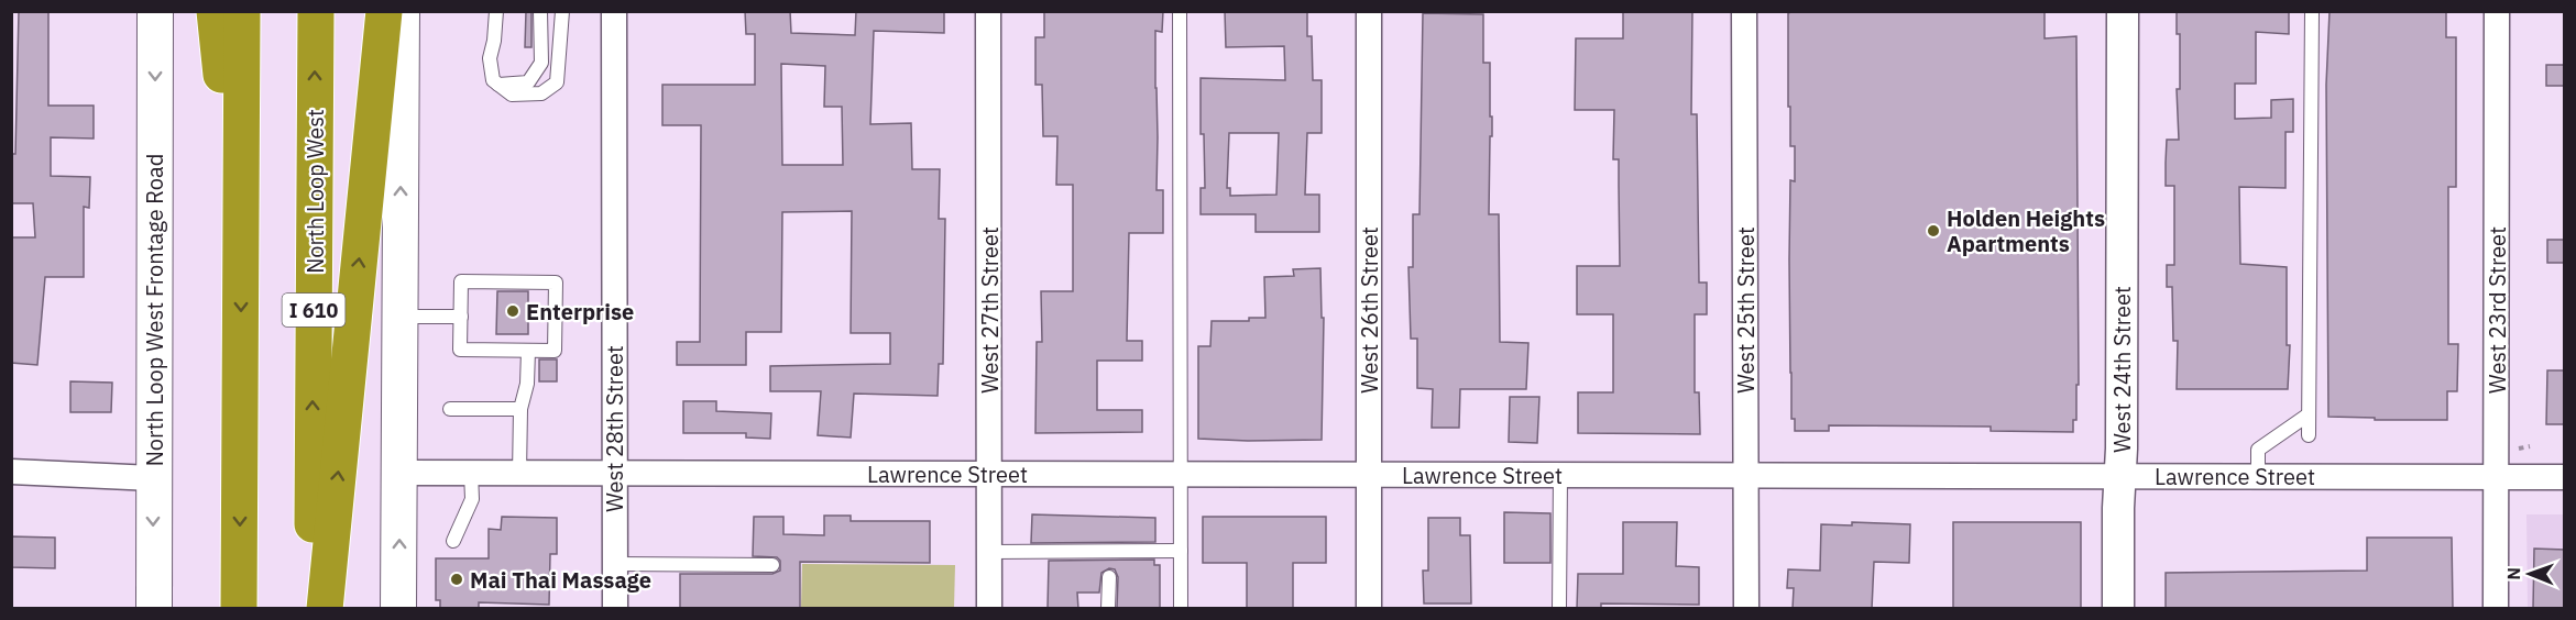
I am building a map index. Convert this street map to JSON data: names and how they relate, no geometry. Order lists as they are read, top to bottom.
{
  "streets": {
    "highway": ["North Loop West", "I 610"],
    "main road": ["North Loop West Frontage Road"],
    "street": [
      "West 27th Street",
      "West 26th Street",
      "West 25th Street",
      "West 23rd Street",
      "West 24th Street",
      "West 28th Street",
      "Lawrence Street"
    ]
  },
  "crossings": [
    ["West 27th Street", "Lawrence Street"],
    ["West 26th Street", "Lawrence Street"],
    ["West 25th Street", "Lawrence Street"],
    ["West 23rd Street", "Lawrence Street"],
    ["West 24th Street", "Lawrence Street"],
    ["West 28th Street", "Lawrence Street"]
  ],
  "places": ["Holden Heights Apartments", "Enterprise", "Mai Thai Massage"],
  "north": "left"
}
